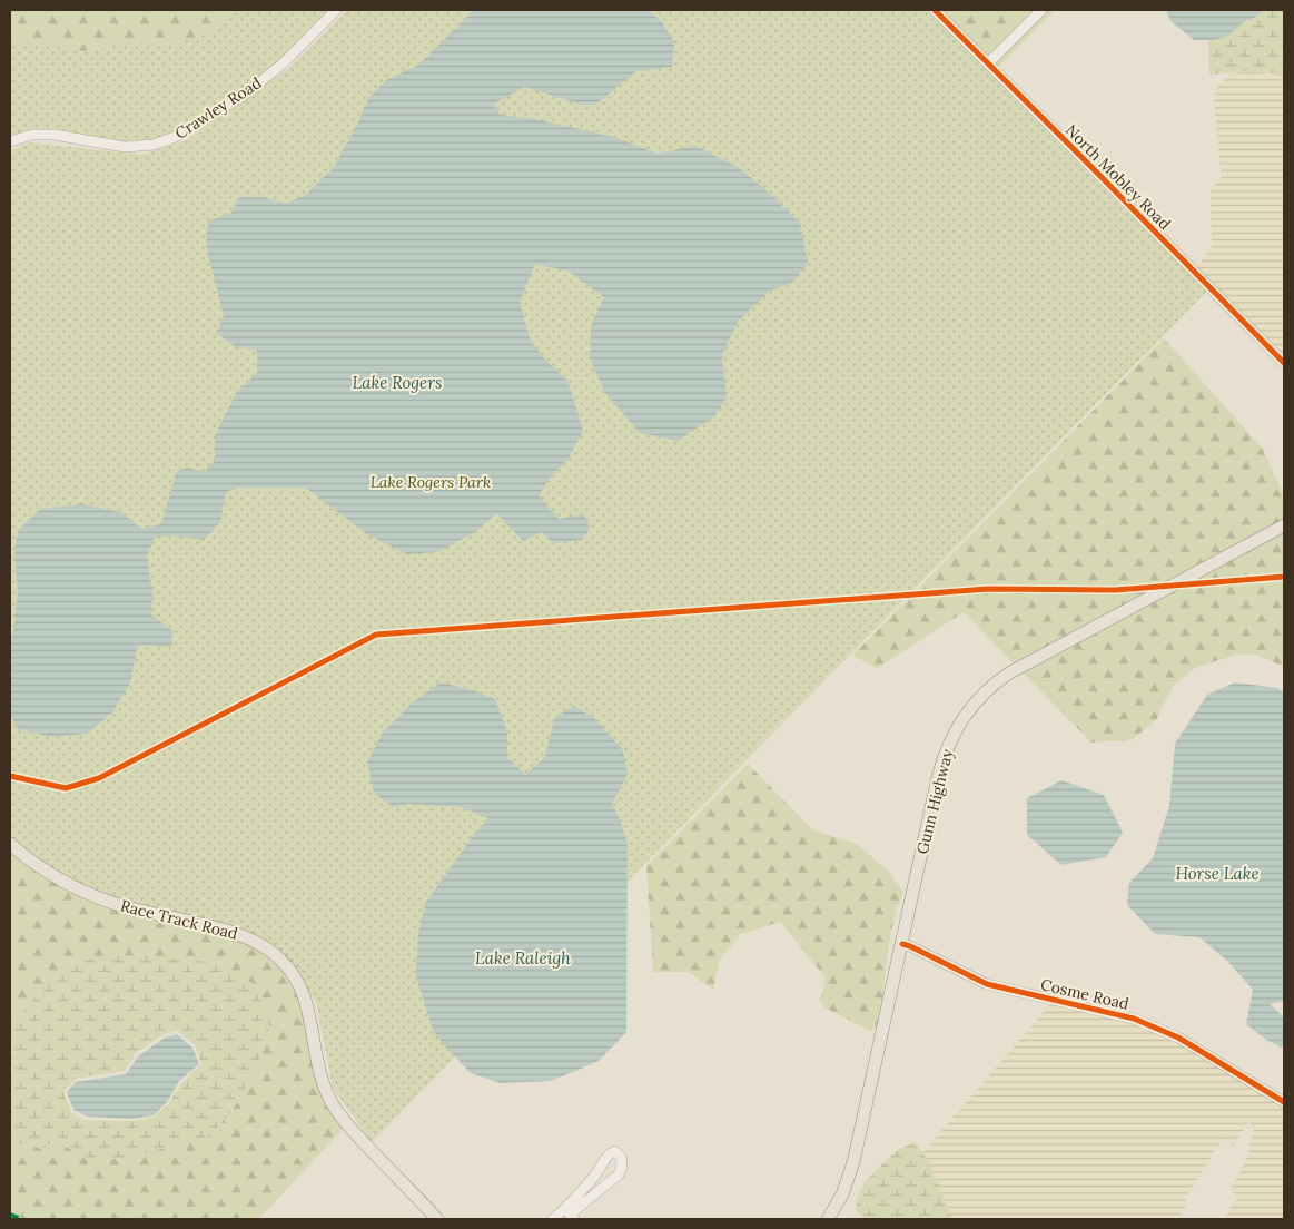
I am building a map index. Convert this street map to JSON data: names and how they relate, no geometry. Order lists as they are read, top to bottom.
{
  "streets": {
    "main road": ["Gunn Highway", "Race Track Road"],
    "street": ["Crawley Road", "North Mobley Road", "Cosme Road"]
  },
  "crossings": [
    ["Gunn Highway", "Cosme Road"]
  ],
  "water": ["Lake Rogers", "Horse Lake", "Lake Raleigh"],
  "parks": ["Lake Rogers Park"]
}
